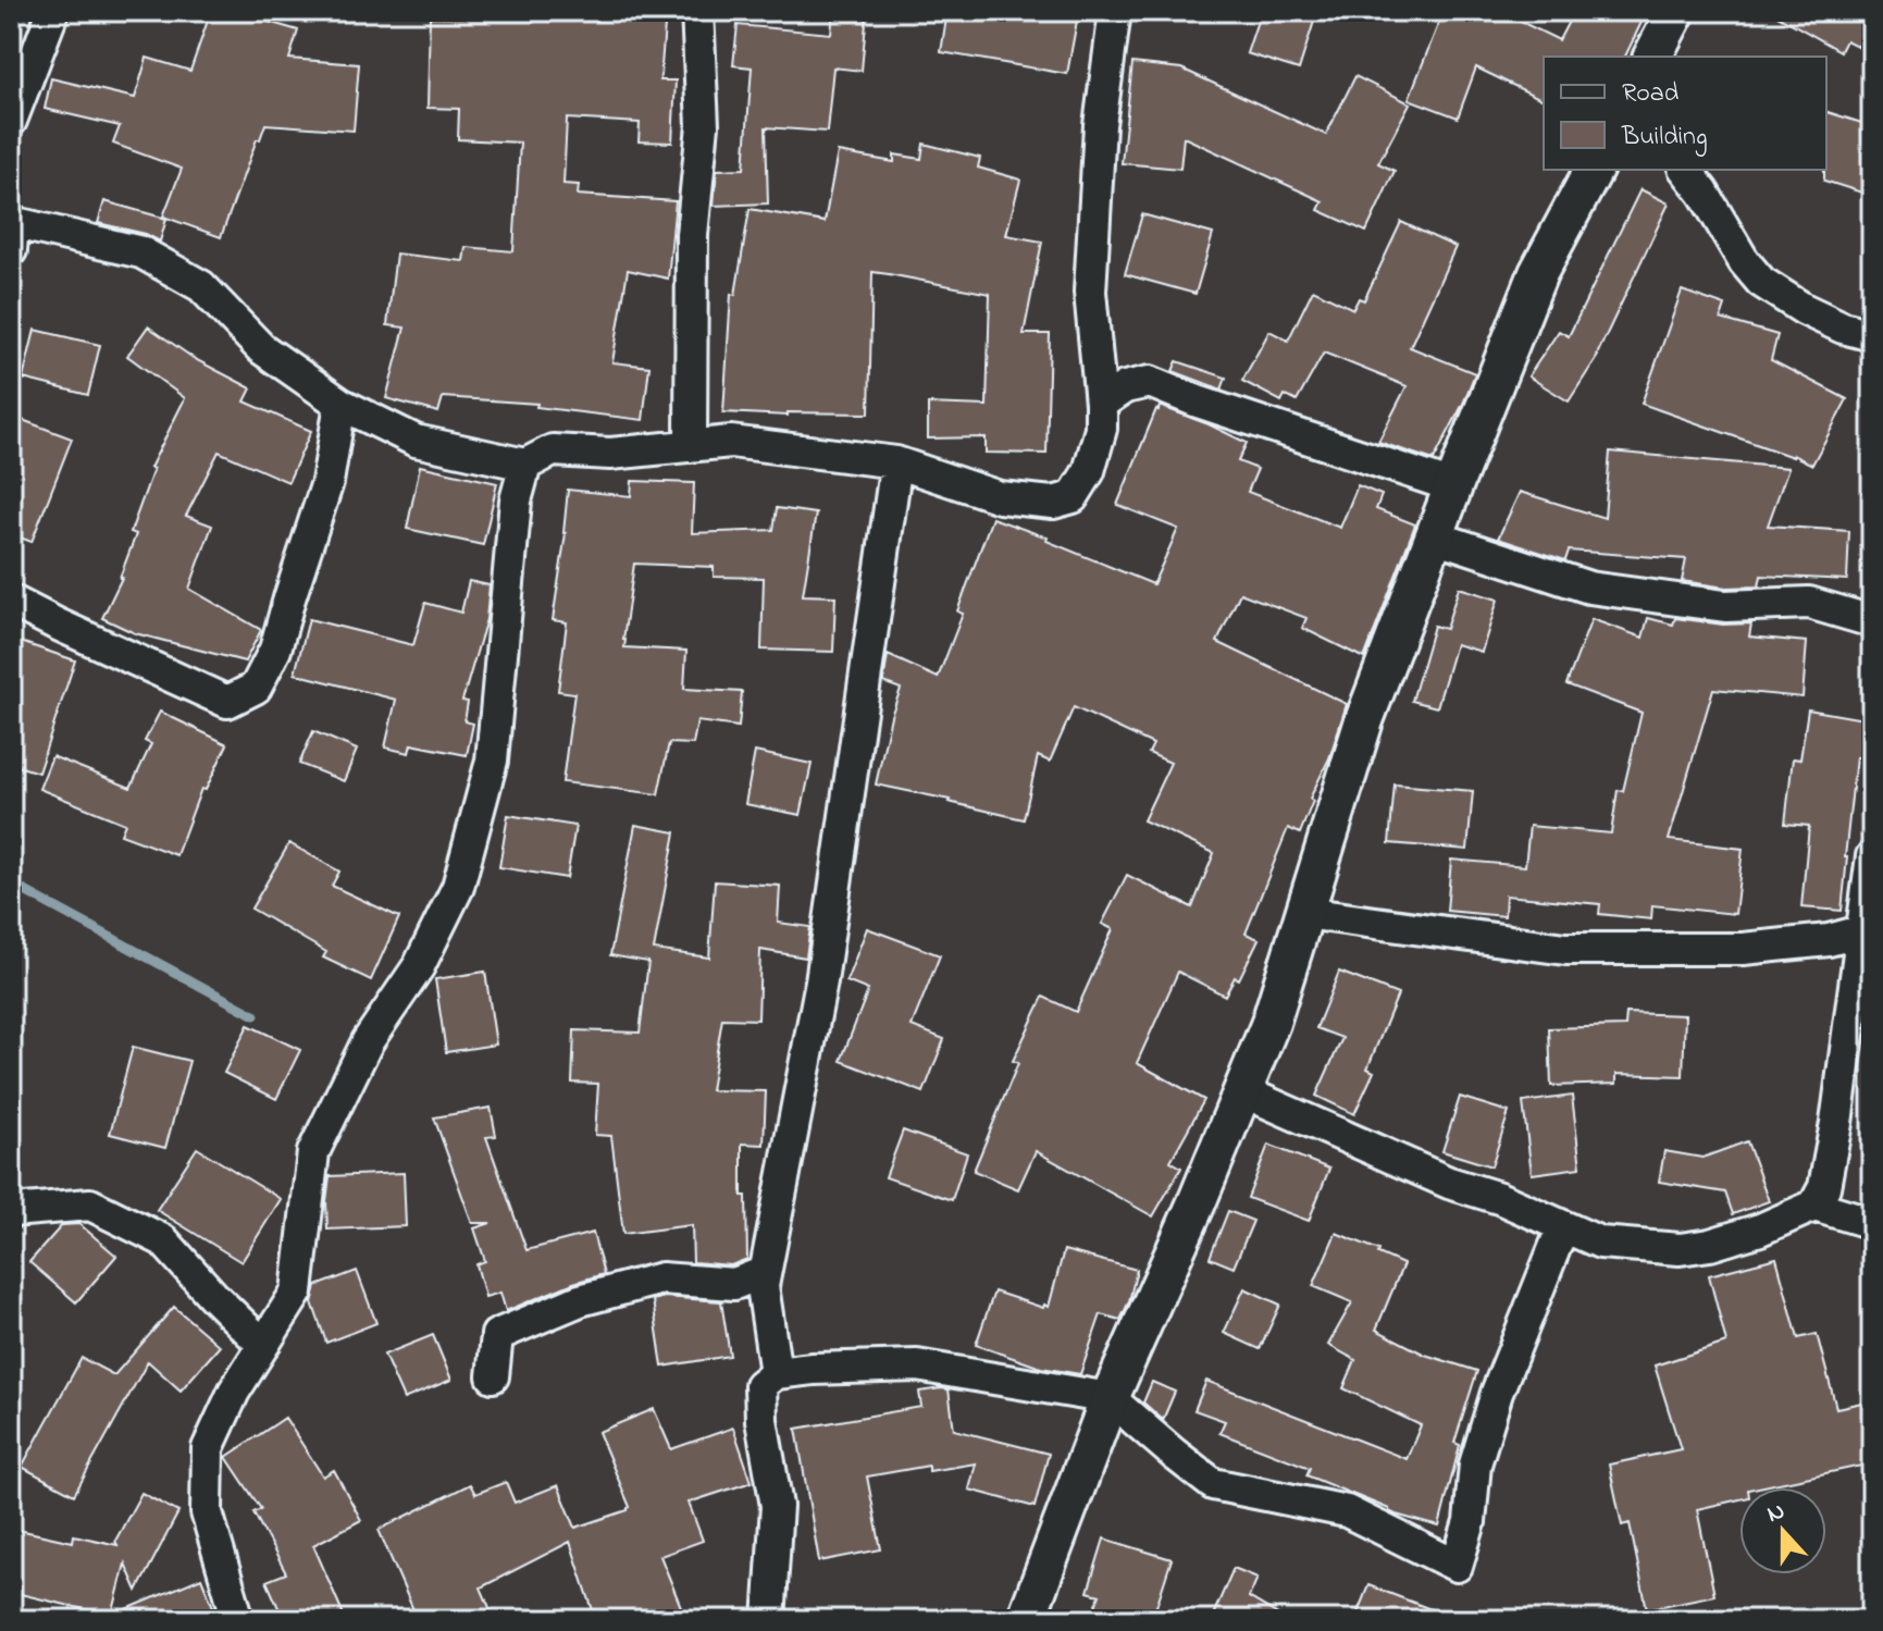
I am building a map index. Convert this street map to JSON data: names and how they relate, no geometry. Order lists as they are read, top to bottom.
{
  "legend": ["Road", "Building"],
  "north": "top"
}
